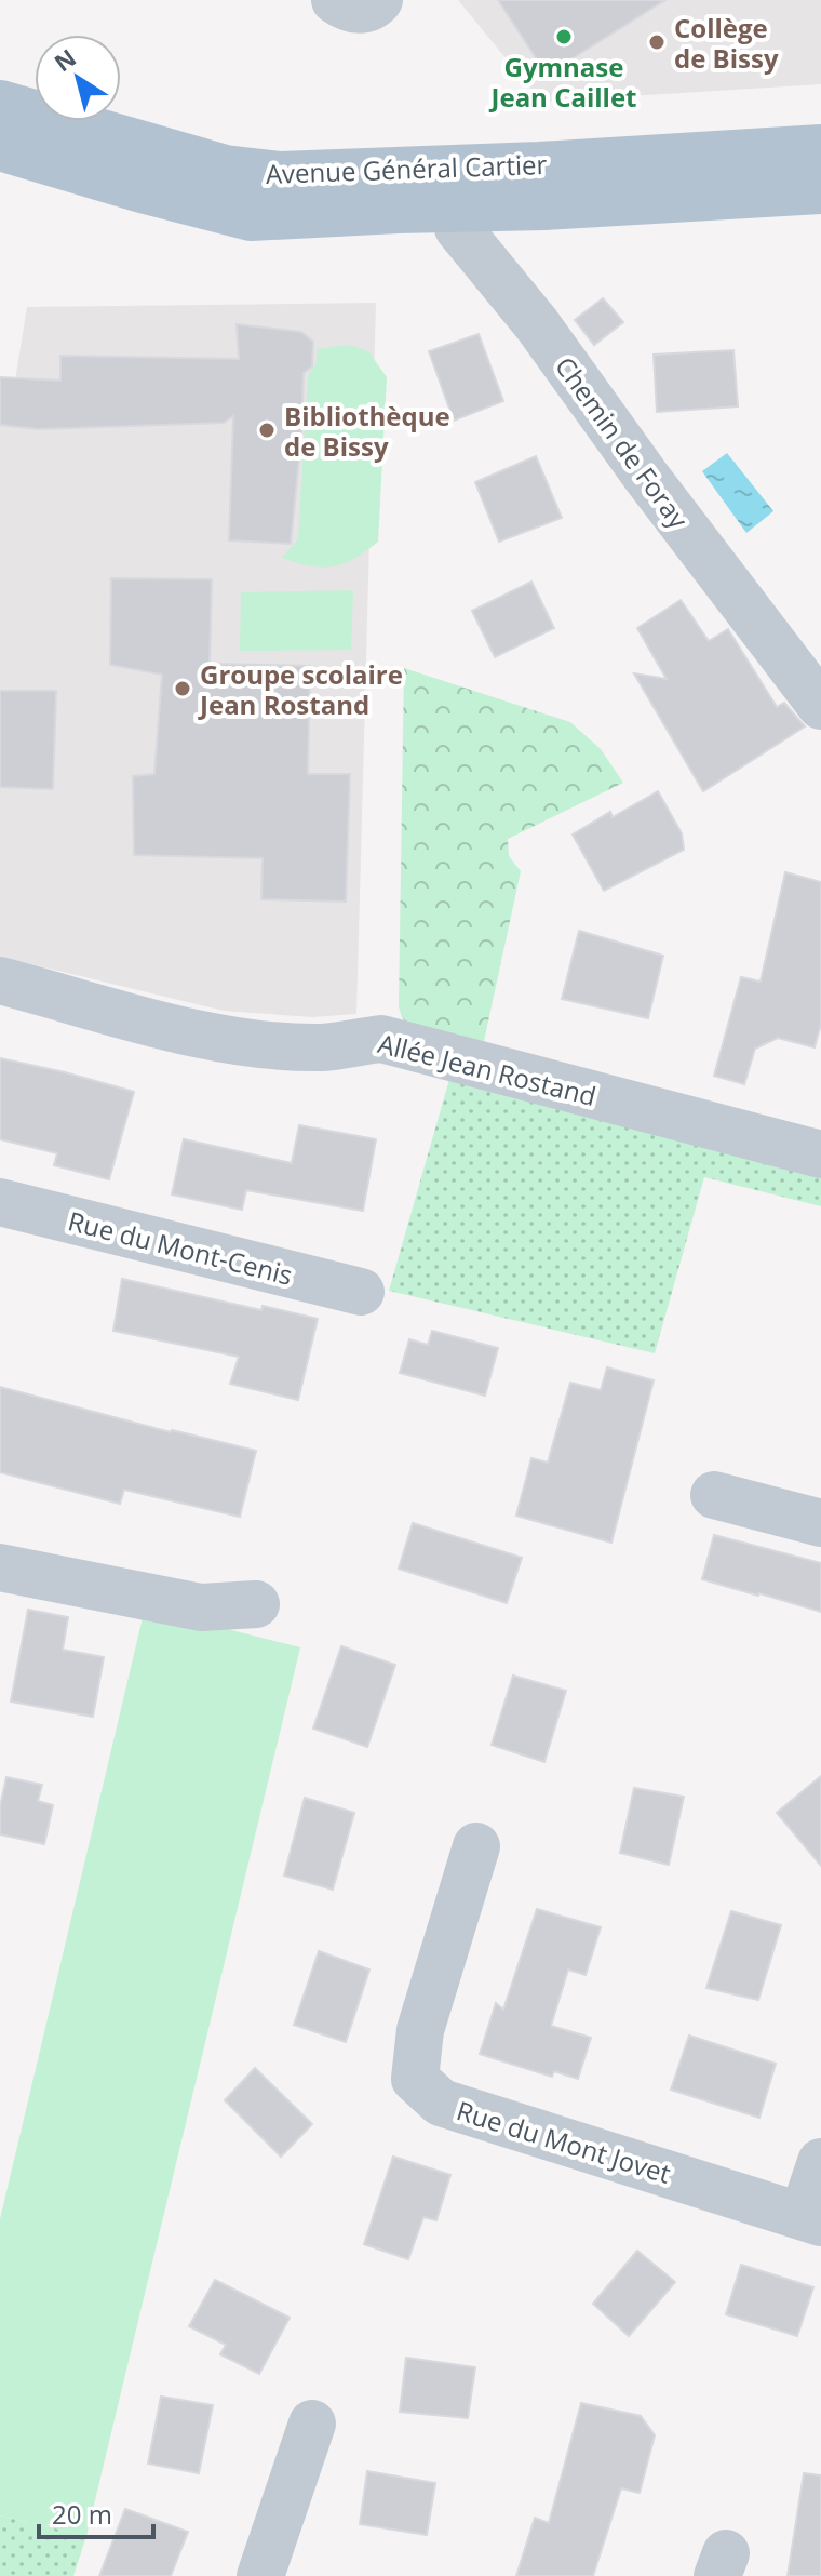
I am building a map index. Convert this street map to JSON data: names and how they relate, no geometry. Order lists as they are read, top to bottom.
{
  "streets": {
    "main road": ["Avenue Général Cartier"],
    "street": [
      "Chemin de Foray",
      "Allée Jean Rostand",
      "Rue du Mont-Cenis",
      "Rue du Mont Jovet"
    ]
  },
  "crossings": [
    ["Avenue Général Cartier", "Chemin de Foray"]
  ],
  "places": [
    "Gymnase Jean Caillet",
    "Collège de Bissy",
    "Bibliothèque de Bissy",
    "Groupe scolaire Jean Rostand"
  ],
  "scale_bar": "20 m",
  "north": "top left"
}
